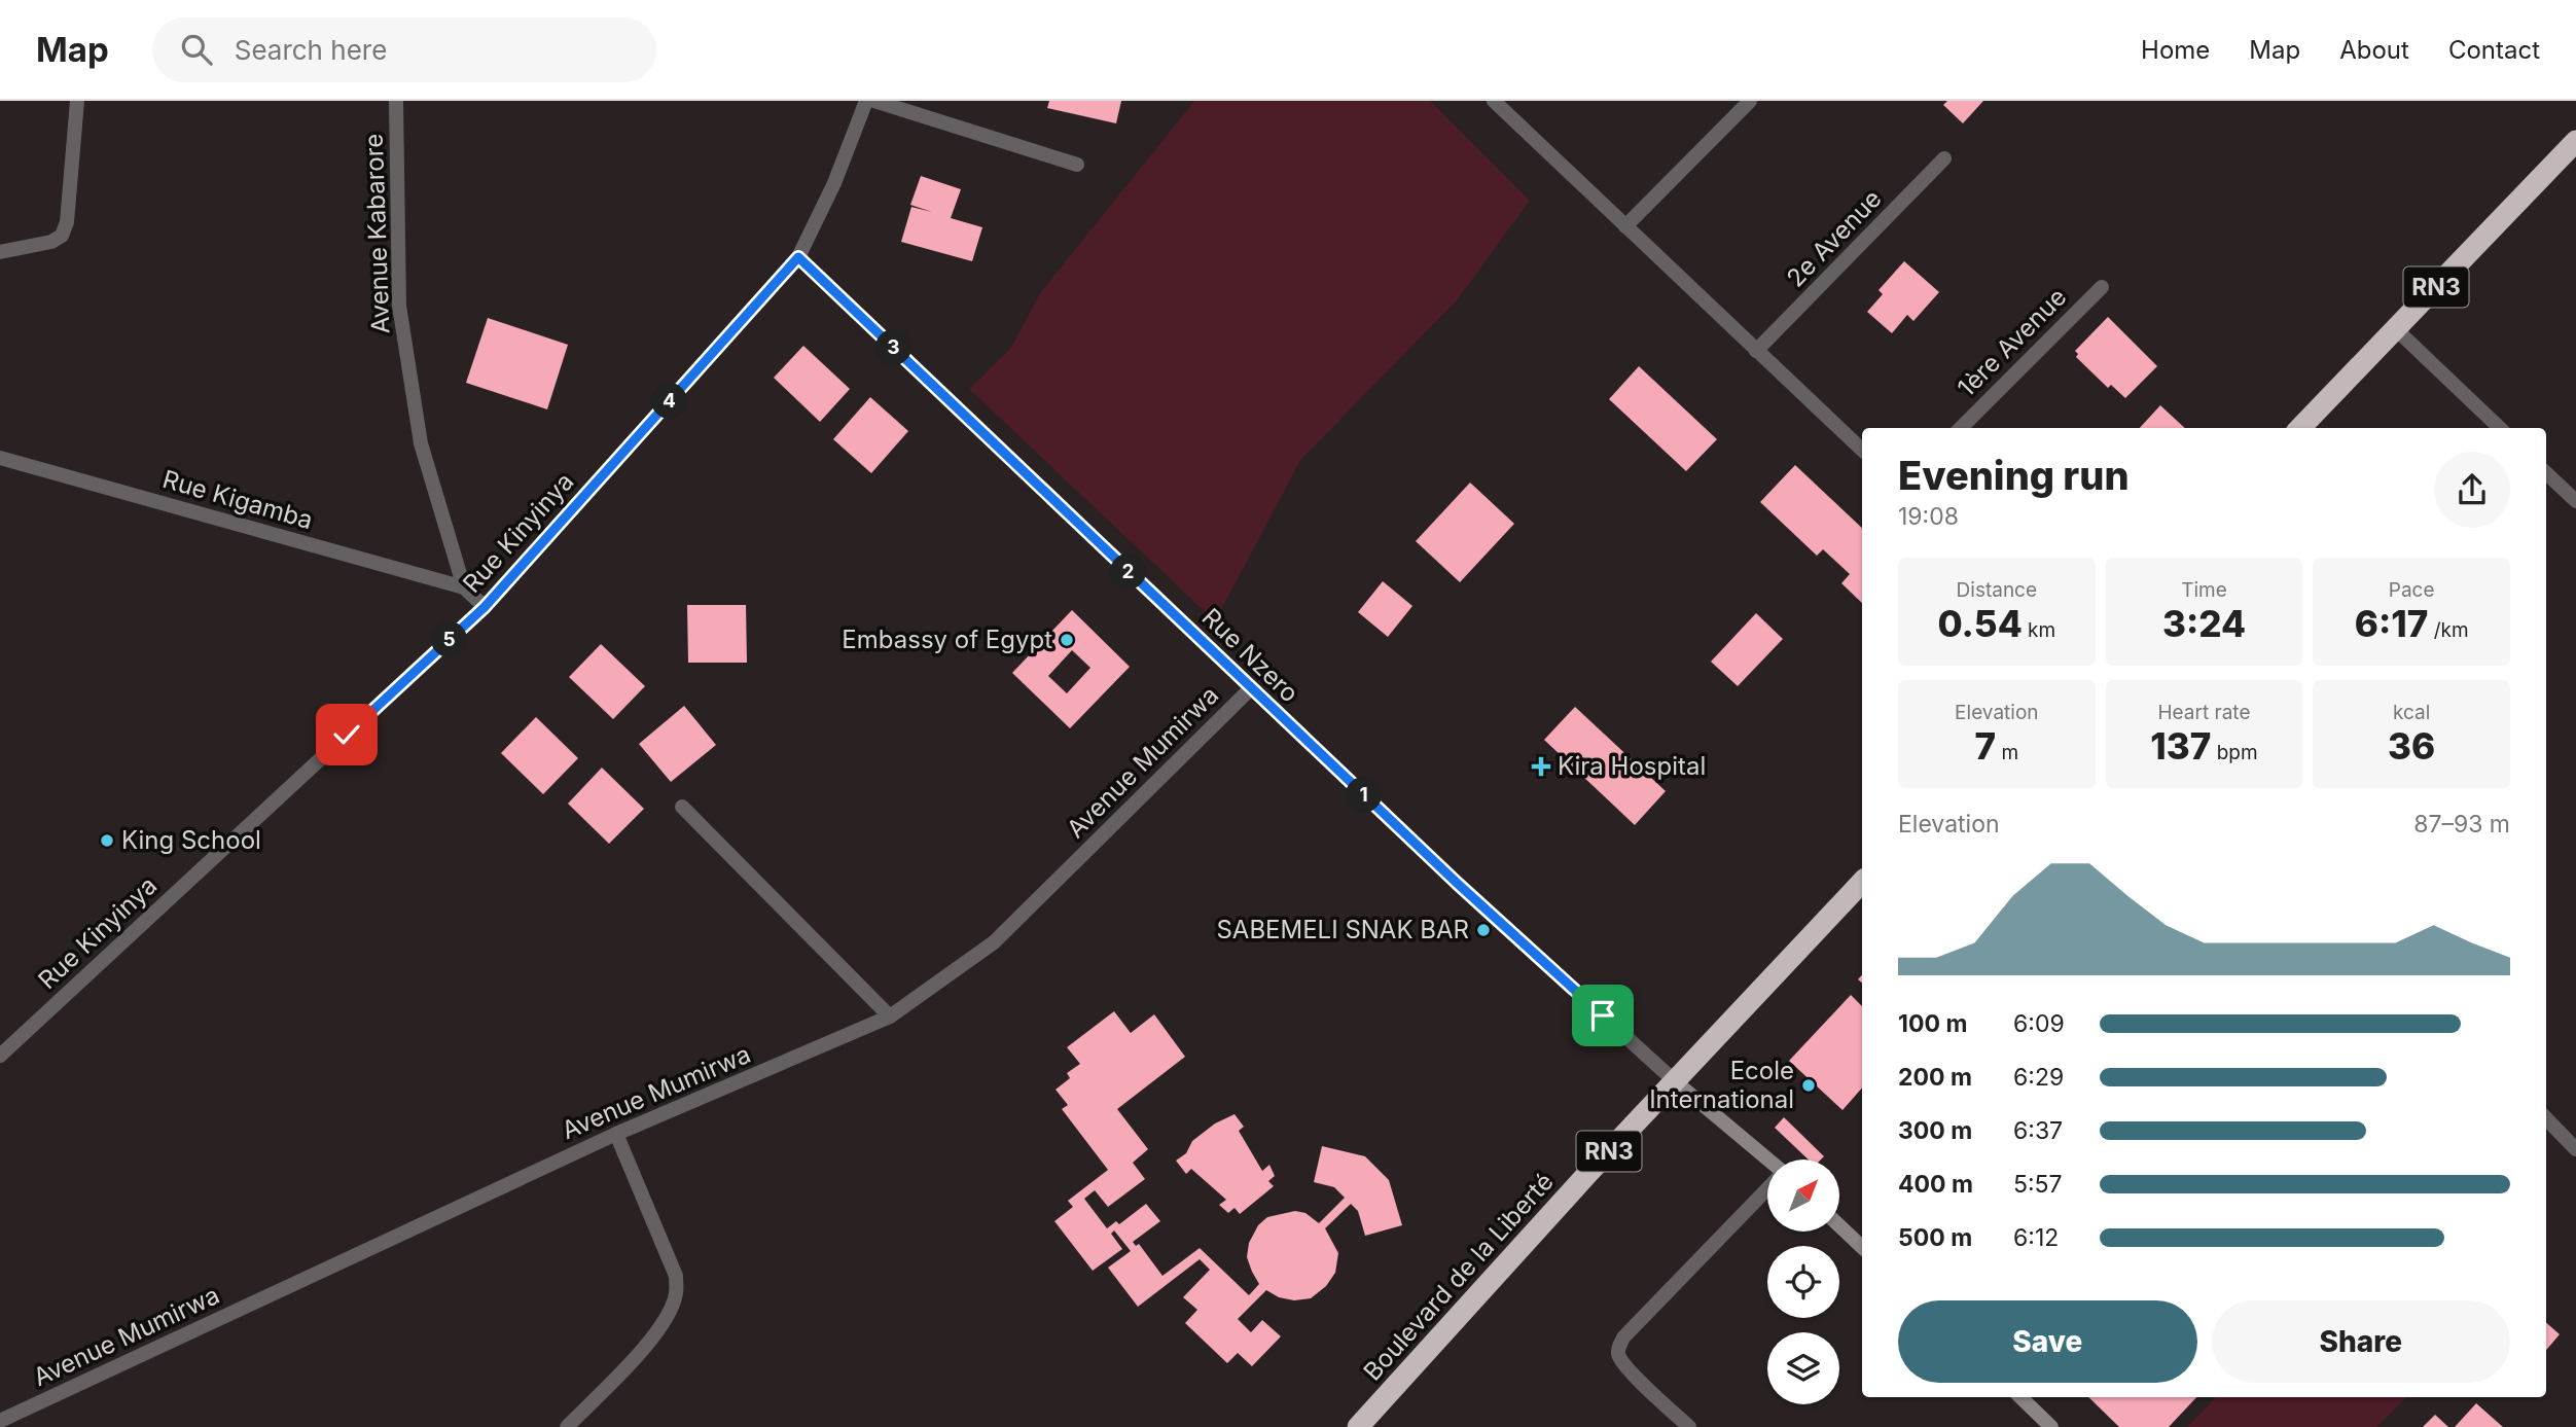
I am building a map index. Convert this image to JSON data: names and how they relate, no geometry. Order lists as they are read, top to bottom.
{
  "streets": {
    "highway": ["RN3", "Boulevard de la Liberté"],
    "street": [
      "Avenue Kabarore",
      "2e Avenue",
      "1ère Avenue",
      "Rue Kigamba",
      "Rue Kinyinya",
      "Rue Nzero",
      "Avenue Mumirwa"
    ]
  },
  "crossings": [
    ["Avenue Kabarore", "Rue Kigamba"],
    ["Avenue Kabarore", "Rue Kinyinya"],
    ["Rue Kinyinya", "Rue Nzero"],
    ["Rue Nzero", "Avenue Mumirwa"],
    ["Rue Nzero", "Boulevard de la Liberté"]
  ],
  "places": {
    "other": [
      "Embassy of Egypt",
      "King School",
      "SABEMELI SNAK BAR",
      "Ecole International"
    ],
    "health": ["Kira Hospital"]
  },
  "north": "top right",
  "page": {
    "header": "Map",
    "search": "Search here",
    "nav": [
      "Home",
      "Map",
      "About",
      "Contact"
    ],
    "pins": [
      "3",
      "4",
      "2",
      "5",
      "1"
    ],
    "heading": ["Evening run", "19:08"],
    "stats": [
      ["Distance", "0.54 km"],
      ["Time", "3:24"],
      ["Pace", "6:17 /km"],
      ["Elevation", "7 m"],
      ["Heart rate", "137 bpm"],
      ["kcal", "36"]
    ],
    "chart": ["Elevation", "87–93 m"],
    "list": [
      {
        "name": "100 m",
        "note": "6:09"
      },
      {
        "name": "200 m",
        "note": "6:29"
      },
      {
        "name": "300 m",
        "note": "6:37"
      },
      {
        "name": "400 m",
        "note": "5:57"
      },
      {
        "name": "500 m",
        "note": "6:12"
      }
    ],
    "buttons": ["Save", "Share"]
  }
}
